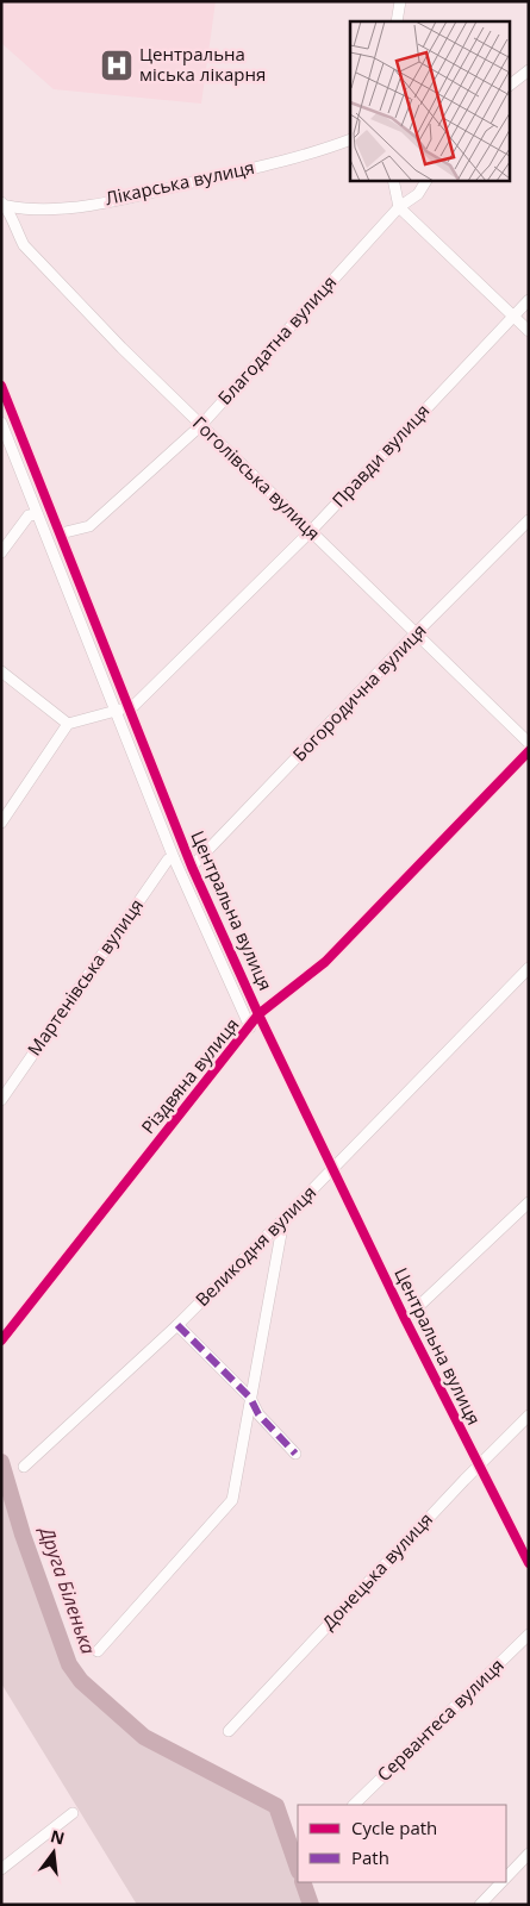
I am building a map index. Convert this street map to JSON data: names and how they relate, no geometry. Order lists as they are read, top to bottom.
{
  "streets": {
    "street": [
      "Лікарська вулиця",
      "Благодатна вулиця",
      "Правди вулиця",
      "Гоголівська вулиця",
      "Богородична вулиця",
      "Центральна вулиця",
      "Мартенівська вулиця",
      "Різдвяна вулиця",
      "Великодня вулиця",
      "Донецька вулиця",
      "Сервантеса вулиця"
    ]
  },
  "crossings": [
    ["Лікарська вулиця", "Гоголівська вулиця"],
    ["Благодатна вулиця", "Гоголівська вулиця"],
    ["Благодатна вулиця", "Центральна вулиця"],
    ["Правди вулиця", "Гоголівська вулиця"],
    ["Правди вулиця", "Центральна вулиця"],
    ["Гоголівська вулиця", "Богородична вулиця"],
    ["Богородична вулиця", "Центральна вулиця"],
    ["Центральна вулиця", "Мартенівська вулиця"],
    ["Центральна вулиця", "Різдвяна вулиця"],
    ["Центральна вулиця", "Великодня вулиця"],
    ["Центральна вулиця", "Донецька вулиця"]
  ],
  "water": ["Друга Біленька"],
  "places": {
    "hospital": ["Центральна міська лікарня"]
  },
  "legend": ["Cycle path", "Path"],
  "north": "top"
}
